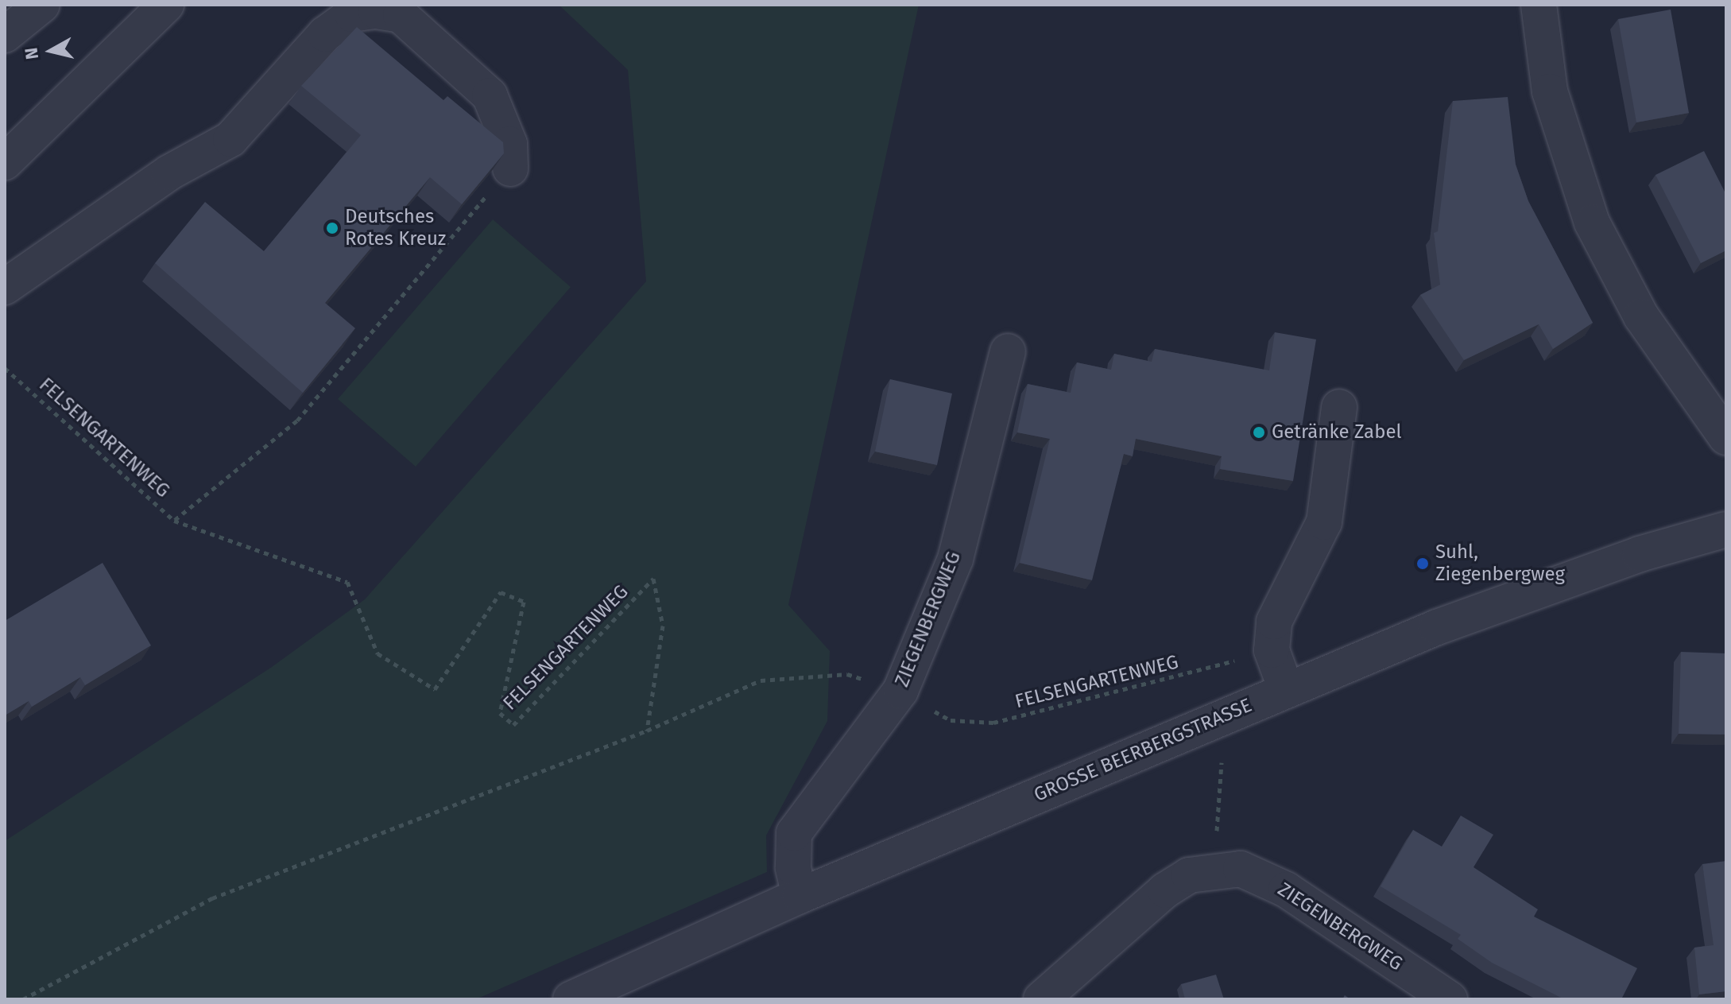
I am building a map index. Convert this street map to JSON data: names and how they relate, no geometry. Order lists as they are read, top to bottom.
{
  "streets": {
    "street": ["ZIEGENBERGWEG", "GROSSE BEERBERGSTRASSE"],
    "path": ["FELSENGARTENWEG"]
  },
  "crossings": [
    ["FELSENGARTENWEG", "ZIEGENBERGWEG"],
    ["ZIEGENBERGWEG", "GROSSE BEERBERGSTRASSE"]
  ],
  "places": ["Deutsches Rotes Kreuz", "Getränke Zabel", "Suhl, Ziegenbergweg"],
  "north": "left"
}
